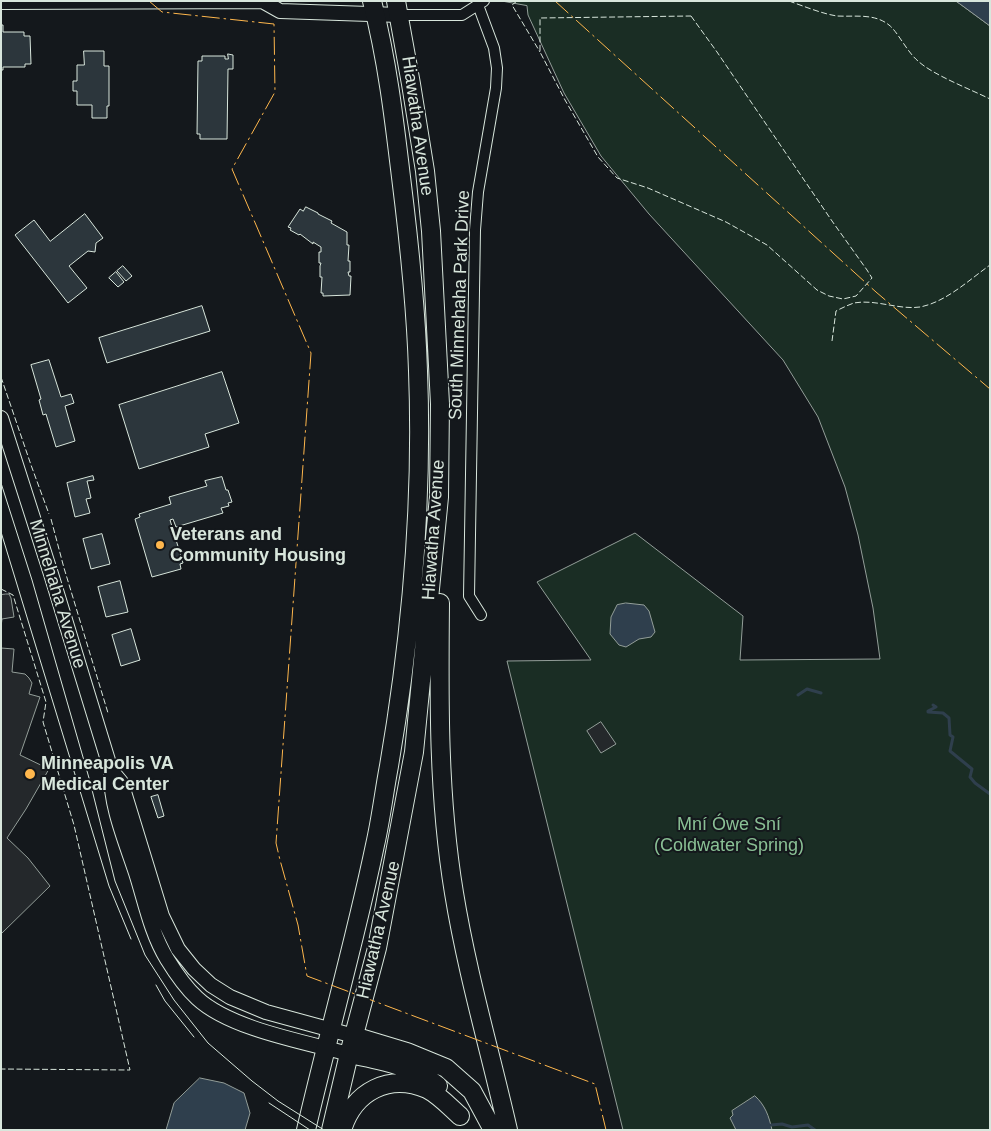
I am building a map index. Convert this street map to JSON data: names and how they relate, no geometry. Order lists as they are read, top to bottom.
{
  "streets": {
    "highway": ["Hiawatha Avenue"],
    "street": ["South Minnehaha Park Drive", "Minnehaha Avenue"]
  },
  "crossings": [
    ["Hiawatha Avenue", "Minnehaha Avenue"]
  ],
  "parks": ["Mní Ówe Sní (Coldwater Spring)"],
  "places": ["Veterans and Community Housing", "Minneapolis VA Medical Center"]
}
